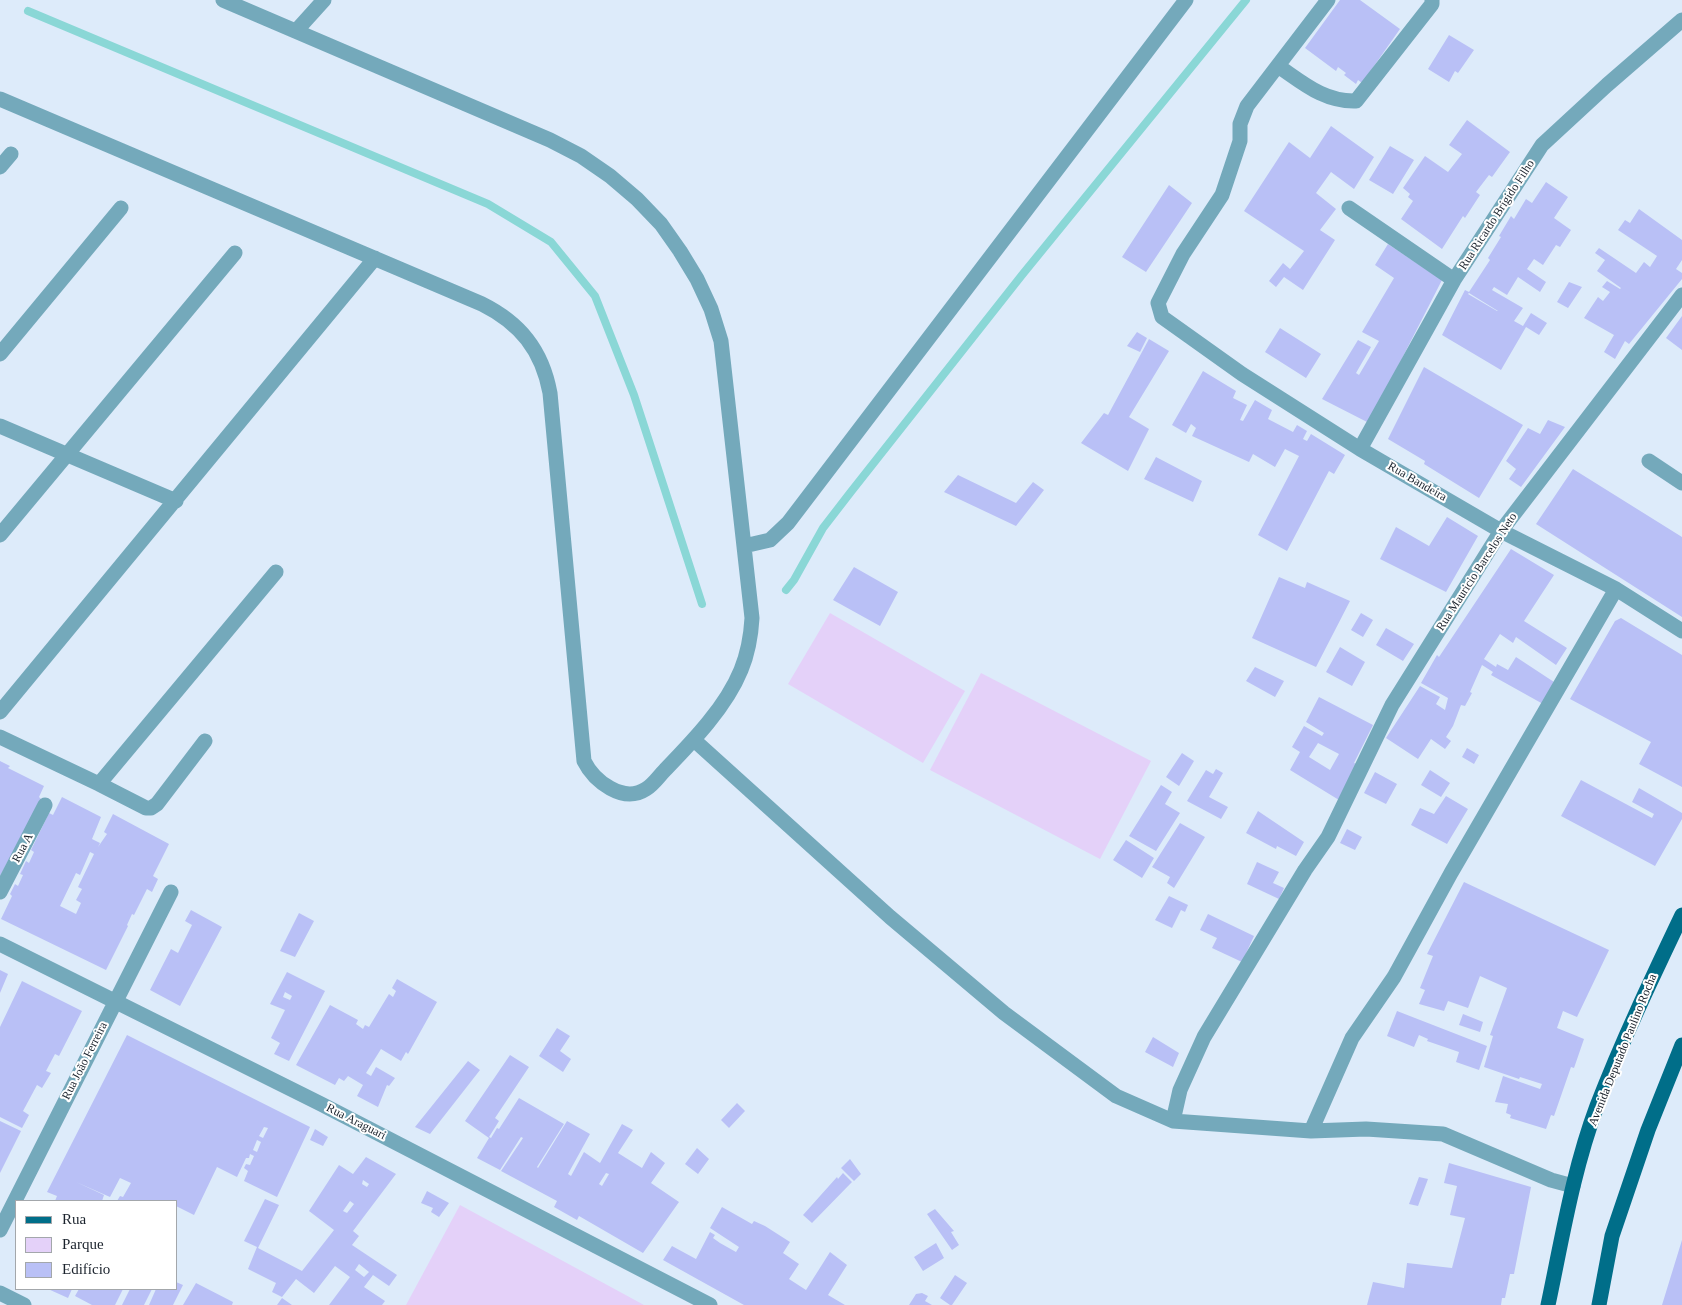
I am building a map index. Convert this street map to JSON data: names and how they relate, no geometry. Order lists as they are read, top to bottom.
{
  "streets": {
    "main road": ["Avenida Deputado Paulino Rocha"],
    "street": [
      "Rua Ricardo Brigido Filho",
      "Rua Bandeira",
      "Rua Mauricio Barcelos Neto",
      "Rua A",
      "Rua João Ferreira",
      "Rua Araguari"
    ]
  },
  "crossings": [
    ["Rua Ricardo Brigido Filho", "Rua Bandeira"],
    ["Rua Bandeira", "Rua Mauricio Barcelos Neto"],
    ["Rua João Ferreira", "Rua Araguari"]
  ],
  "legend": ["Rua", "Parque", "Edifício"]
}
